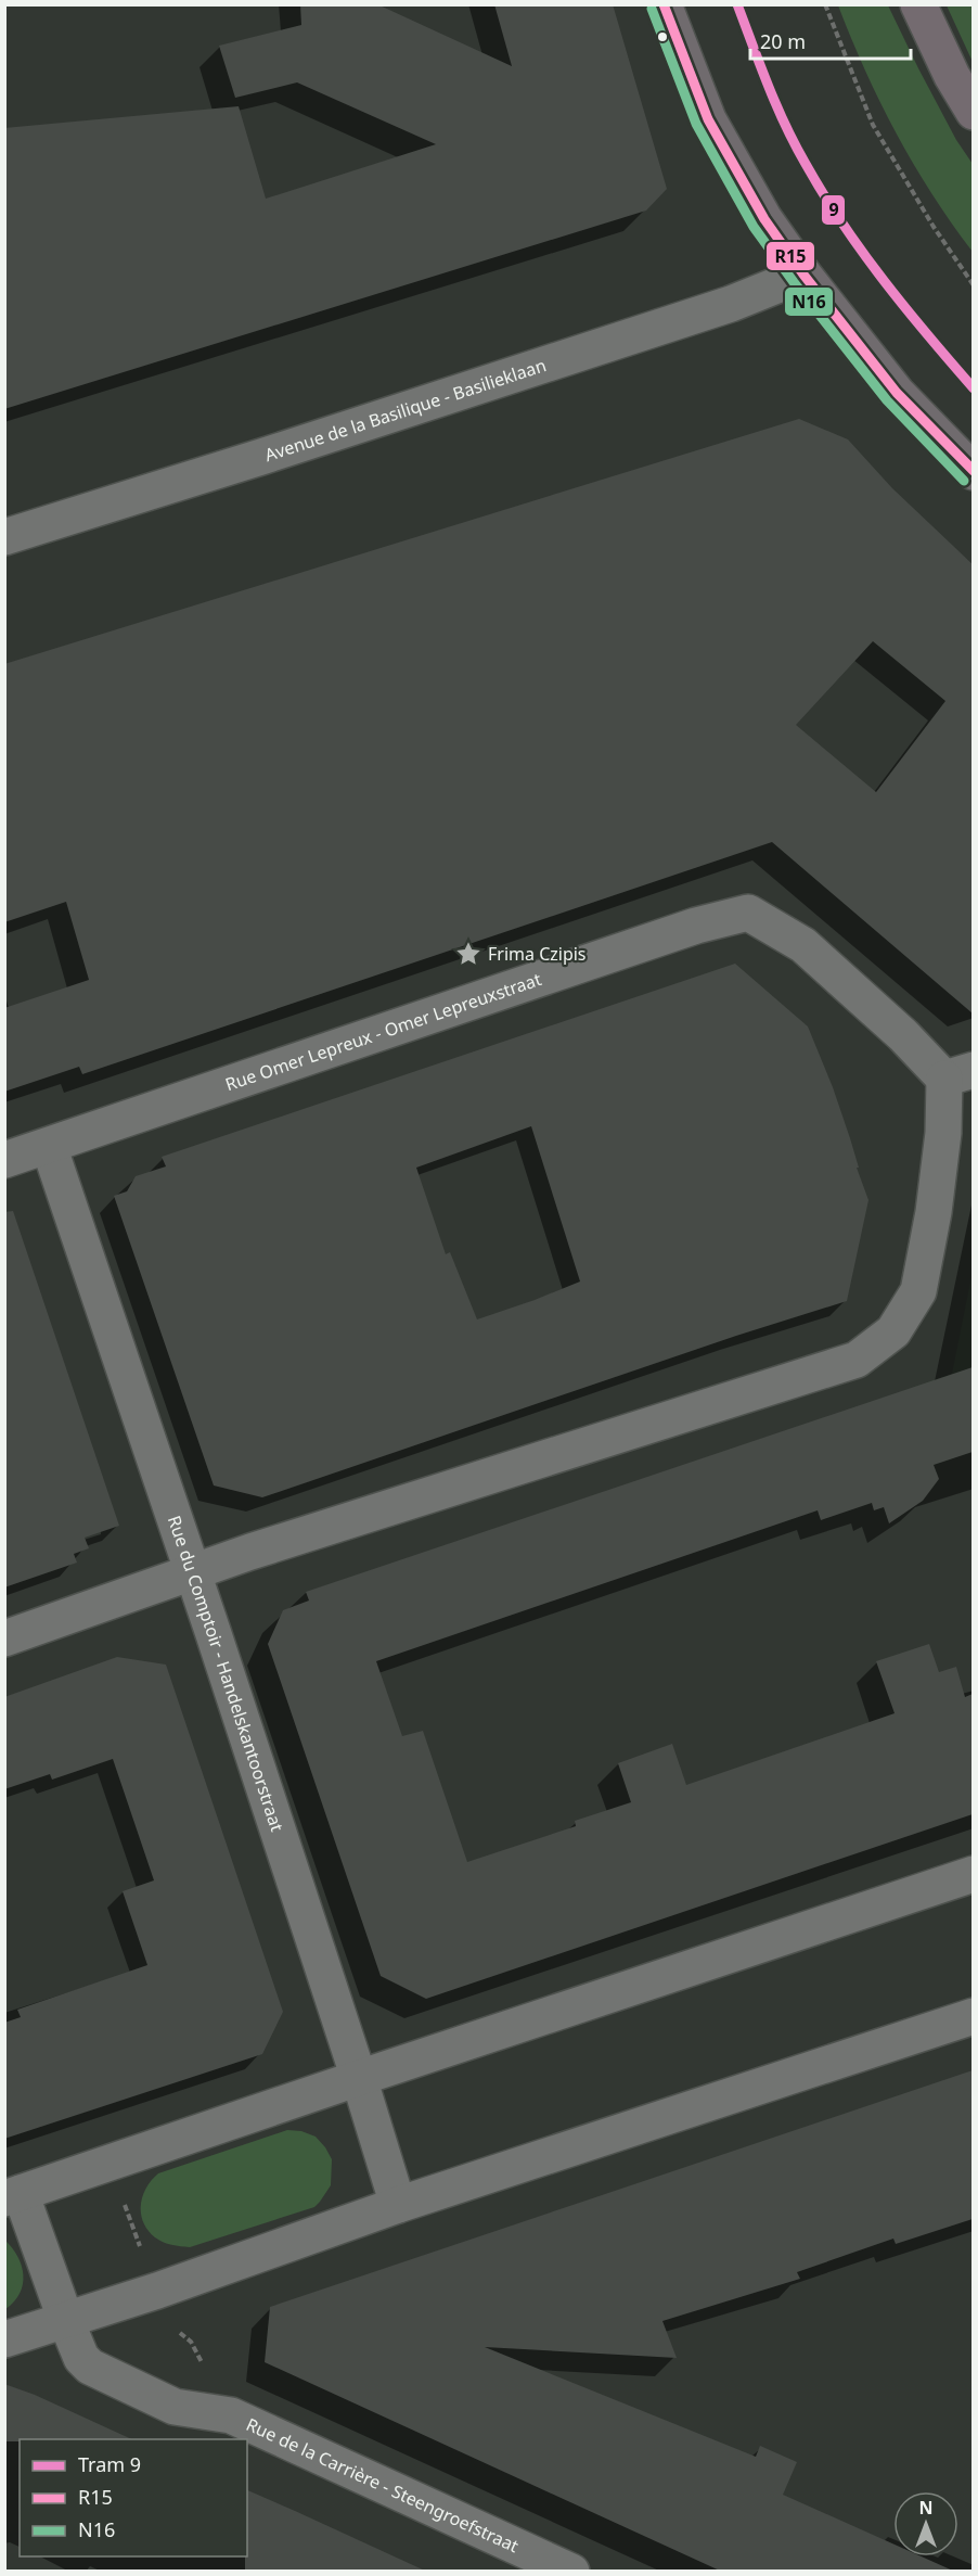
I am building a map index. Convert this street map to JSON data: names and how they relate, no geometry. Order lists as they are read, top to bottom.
{
  "streets": {
    "street": [
      "Avenue de la Basilique - Basilieklaan",
      "Rue Omer Lepreux - Omer Lepreuxstraat",
      "Rue du Comptoir - Handelskantoorstraat",
      "Rue de la Carrière - Steengroefstraat"
    ]
  },
  "crossings": [
    ["Rue Omer Lepreux - Omer Lepreuxstraat", "Rue du Comptoir - Handelskantoorstraat"]
  ],
  "places": {
    "place": ["Frima Czipis"]
  },
  "lines": ["tram line 9", "transit line R15", "transit line N16"],
  "legend": ["Tram 9", "R15", "N16"],
  "scale_bar": "20 m",
  "north": "top"
}
